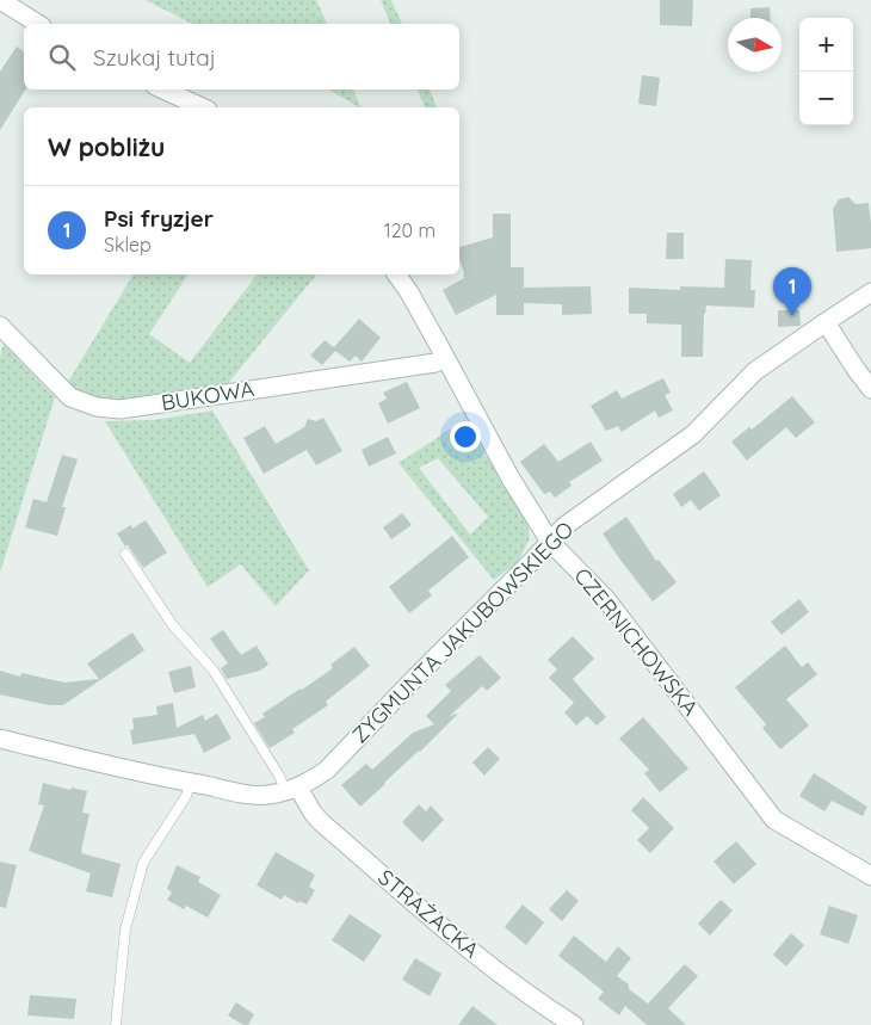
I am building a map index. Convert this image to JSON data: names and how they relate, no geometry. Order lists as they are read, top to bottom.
{
  "streets": {
    "street": [
      "BUKOWA",
      "ZYGMUNTA JAKUBOWSKIEGO",
      "CZERNICHOWSKA",
      "STRAŻACKA"
    ]
  },
  "crossings": [
    ["BUKOWA", "CZERNICHOWSKA"],
    ["ZYGMUNTA JAKUBOWSKIEGO", "CZERNICHOWSKA"],
    ["ZYGMUNTA JAKUBOWSKIEGO", "STRAŻACKA"]
  ],
  "north": "right",
  "page": {
    "map_buttons": ["+", "−"],
    "search": "Szukaj tutaj",
    "heading": "W pobliżu",
    "list": [
      {
        "mark": "1",
        "name": "Psi fryzjer",
        "note": "Sklep",
        "value": "120 m"
      }
    ],
    "pins": "1"
  }
}
